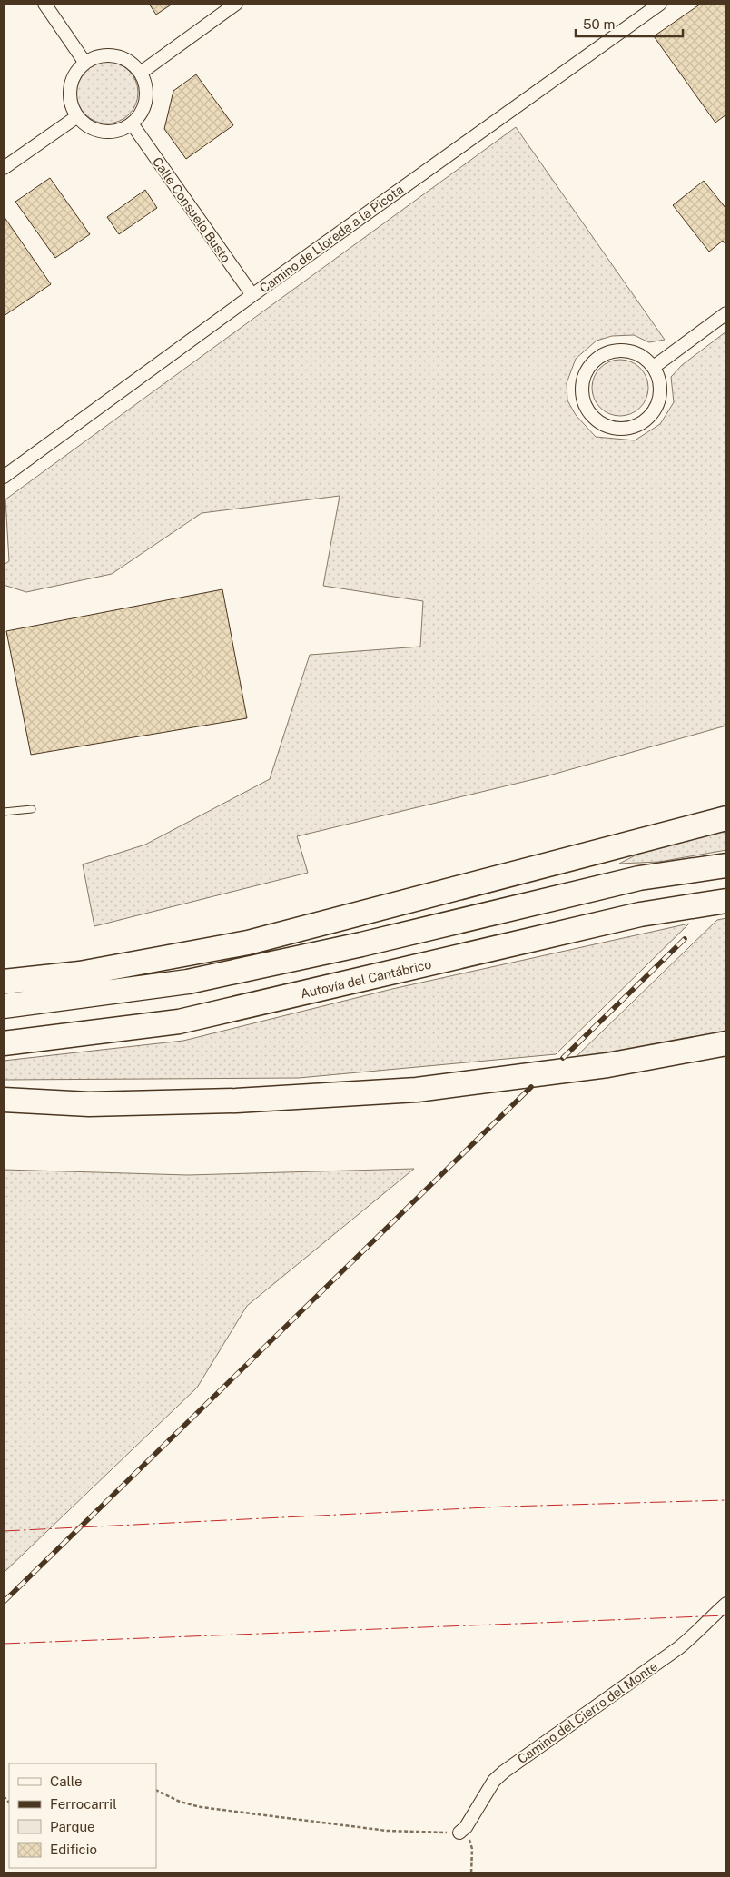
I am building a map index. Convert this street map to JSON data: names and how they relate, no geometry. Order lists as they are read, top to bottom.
{
  "streets": {
    "highway": ["Autovía del Cantábrico"],
    "street": ["Calle Consuelo Busto", "Camino de Lloreda a la Picota", "Camino del Cierro del Monte"]
  },
  "crossings": [
    ["Calle Consuelo Busto", "Camino de Lloreda a la Picota"]
  ],
  "legend": [
    "Calle",
    "Ferrocarril",
    "Parque",
    "Edificio"
  ],
  "scale_bar": "50 m"
}
